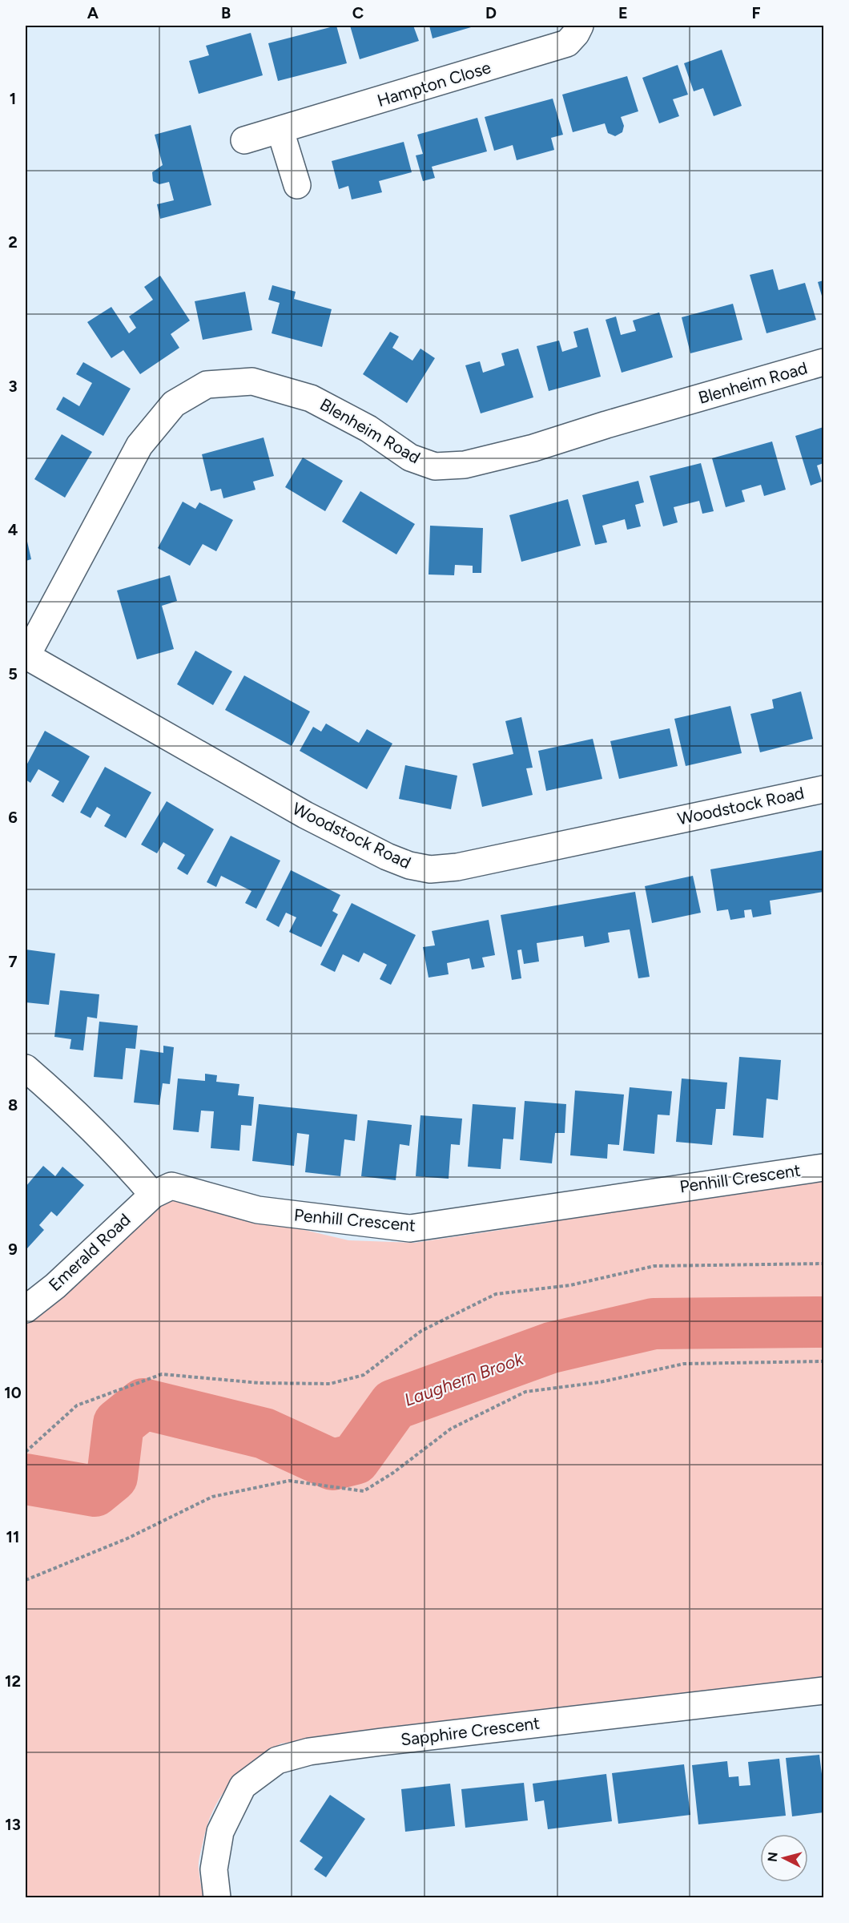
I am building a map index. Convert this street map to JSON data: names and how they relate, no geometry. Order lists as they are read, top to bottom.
{
  "streets": {
    "street": [
      "Hampton Close",
      "Blenheim Road",
      "Woodstock Road",
      "Penhill Crescent",
      "Emerald Road",
      "Sapphire Crescent"
    ]
  },
  "crossings": [
    ["Blenheim Road", "Woodstock Road"],
    ["Penhill Crescent", "Emerald Road"]
  ],
  "water": ["Laughern Brook"],
  "north": "left",
  "grid": {
    "columns": [
      "A",
      "B",
      "C",
      "D",
      "E",
      "F"
    ],
    "rows": [
      "1",
      "2",
      "3",
      "4",
      "5",
      "6",
      "7",
      "8",
      "9",
      "10",
      "11",
      "12",
      "13"
    ]
  }
}
